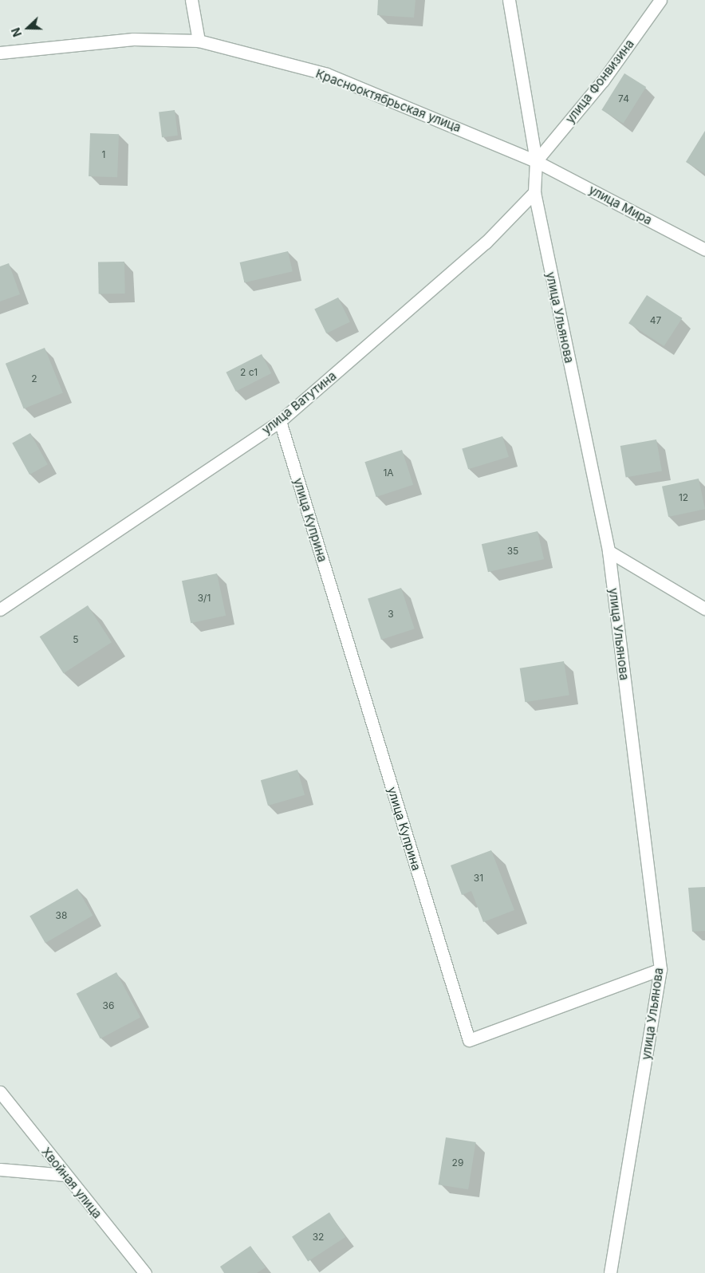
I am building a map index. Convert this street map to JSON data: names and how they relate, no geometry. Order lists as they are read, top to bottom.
{
  "streets": {
    "street": [
      "улица Фонвизина",
      "Краснооктябрьская улица",
      "улица Мира",
      "улица Ульянова",
      "улица Ватутина",
      "улица Куприна",
      "Хвойная улица"
    ]
  },
  "crossings": [
    ["улица Фонвизина", "Краснооктябрьская улица"],
    ["улица Фонвизина", "улица Мира"],
    ["улица Фонвизина", "улица Ульянова"],
    ["Краснооктябрьская улица", "улица Мира"],
    ["Краснооктябрьская улица", "улица Ульянова"],
    ["улица Мира", "улица Ульянова"],
    ["улица Ульянова", "улица Ватутина"],
    ["улица Ульянова", "улица Куприна"],
    ["улица Ватутина", "улица Куприна"]
  ],
  "house_numbers": [
    "74",
    "1",
    "47",
    "2 с1",
    "2",
    "1А",
    "12",
    "35",
    "3/1",
    "3",
    "5",
    "31",
    "38",
    "36",
    "29",
    "32"
  ],
  "north": "left"
}
